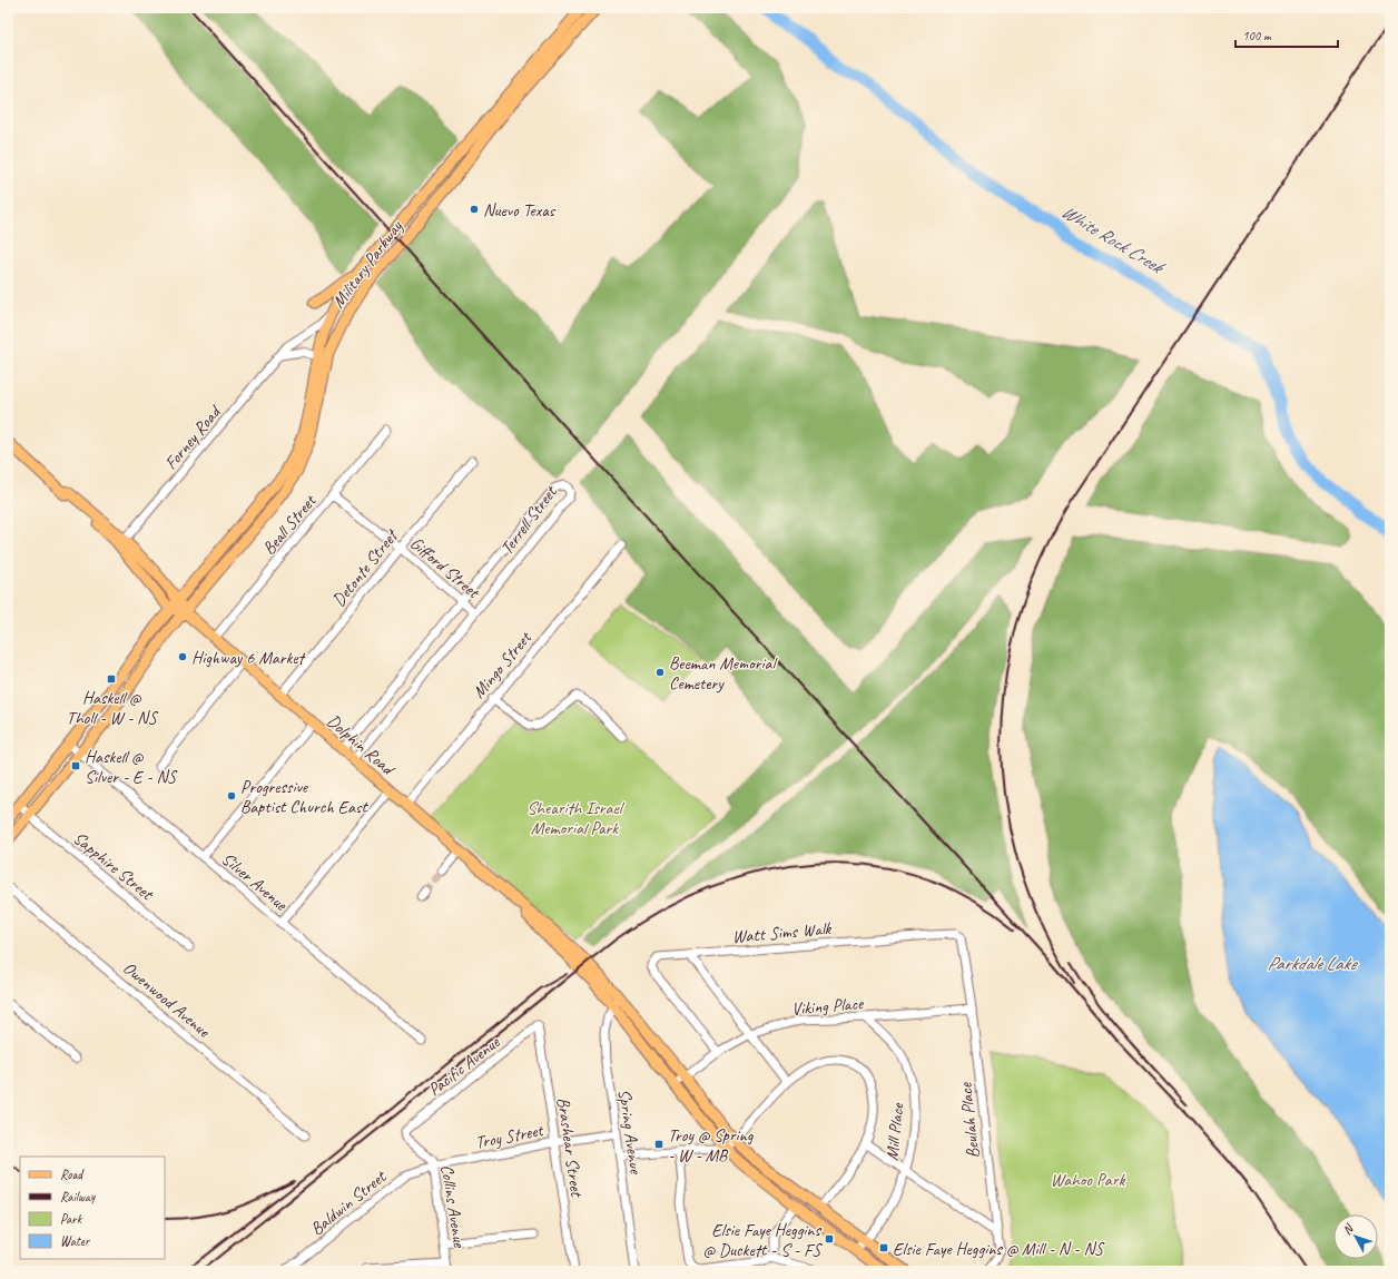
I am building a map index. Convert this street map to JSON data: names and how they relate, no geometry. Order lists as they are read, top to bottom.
{
  "streets": {
    "main road": ["Military Parkway", "Dolphin Road"],
    "street": [
      "Forney Road",
      "Terrell Street",
      "Beall Street",
      "Gifford Street",
      "Detonte Street",
      "Mingo Street",
      "Sapphire Street",
      "Silver Avenue",
      "Watt Sims Walk",
      "Owenwood Avenue",
      "Viking Place",
      "Pacific Avenue",
      "Beulah Place",
      "Spring Avenue",
      "Mill Place",
      "Troy Street",
      "Brashear Street",
      "Baldwin Street",
      "Collins Avenue"
    ]
  },
  "crossings": [
    ["Military Parkway", "Forney Road"],
    ["Military Parkway", "Dolphin Road"],
    ["Military Parkway", "Sapphire Street"],
    ["Military Parkway", "Silver Avenue"],
    ["Forney Road", "Dolphin Road"],
    ["Terrell Street", "Gifford Street"],
    ["Terrell Street", "Dolphin Road"],
    ["Beall Street", "Gifford Street"],
    ["Beall Street", "Dolphin Road"],
    ["Gifford Street", "Detonte Street"],
    ["Detonte Street", "Dolphin Road"],
    ["Mingo Street", "Dolphin Road"],
    ["Dolphin Road", "Spring Avenue"],
    ["Watt Sims Walk", "Viking Place"],
    ["Watt Sims Walk", "Beulah Place"],
    ["Viking Place", "Beulah Place"],
    ["Viking Place", "Mill Place"],
    ["Pacific Avenue", "Brashear Street"],
    ["Pacific Avenue", "Collins Avenue"],
    ["Spring Avenue", "Troy Street"],
    ["Troy Street", "Brashear Street"],
    ["Troy Street", "Baldwin Street"],
    ["Troy Street", "Collins Avenue"],
    ["Baldwin Street", "Collins Avenue"]
  ],
  "water": ["White Rock Creek", "Parkdale Lake"],
  "parks": ["Shearith Israel Memorial Park", "Wahoo Park"],
  "places": {
    "other": [
      "Nuevo Texas",
      "Highway 6 Market",
      "Beeman Memorial Cemetery",
      "Progressive Baptist Church East"
    ],
    "transit": [
      "Haskell @ Tholl - W - NS",
      "Haskell @ Silver - E - NS",
      "Troy @ Spring - W - MB",
      "Elsie Faye Heggins @ Duckett - S - FS",
      "Elsie Faye Heggins @ Mill - N - NS"
    ]
  },
  "legend": [
    "Road",
    "Railway",
    "Park",
    "Water"
  ],
  "scale_bar": "100 m",
  "north": "top left"
}
